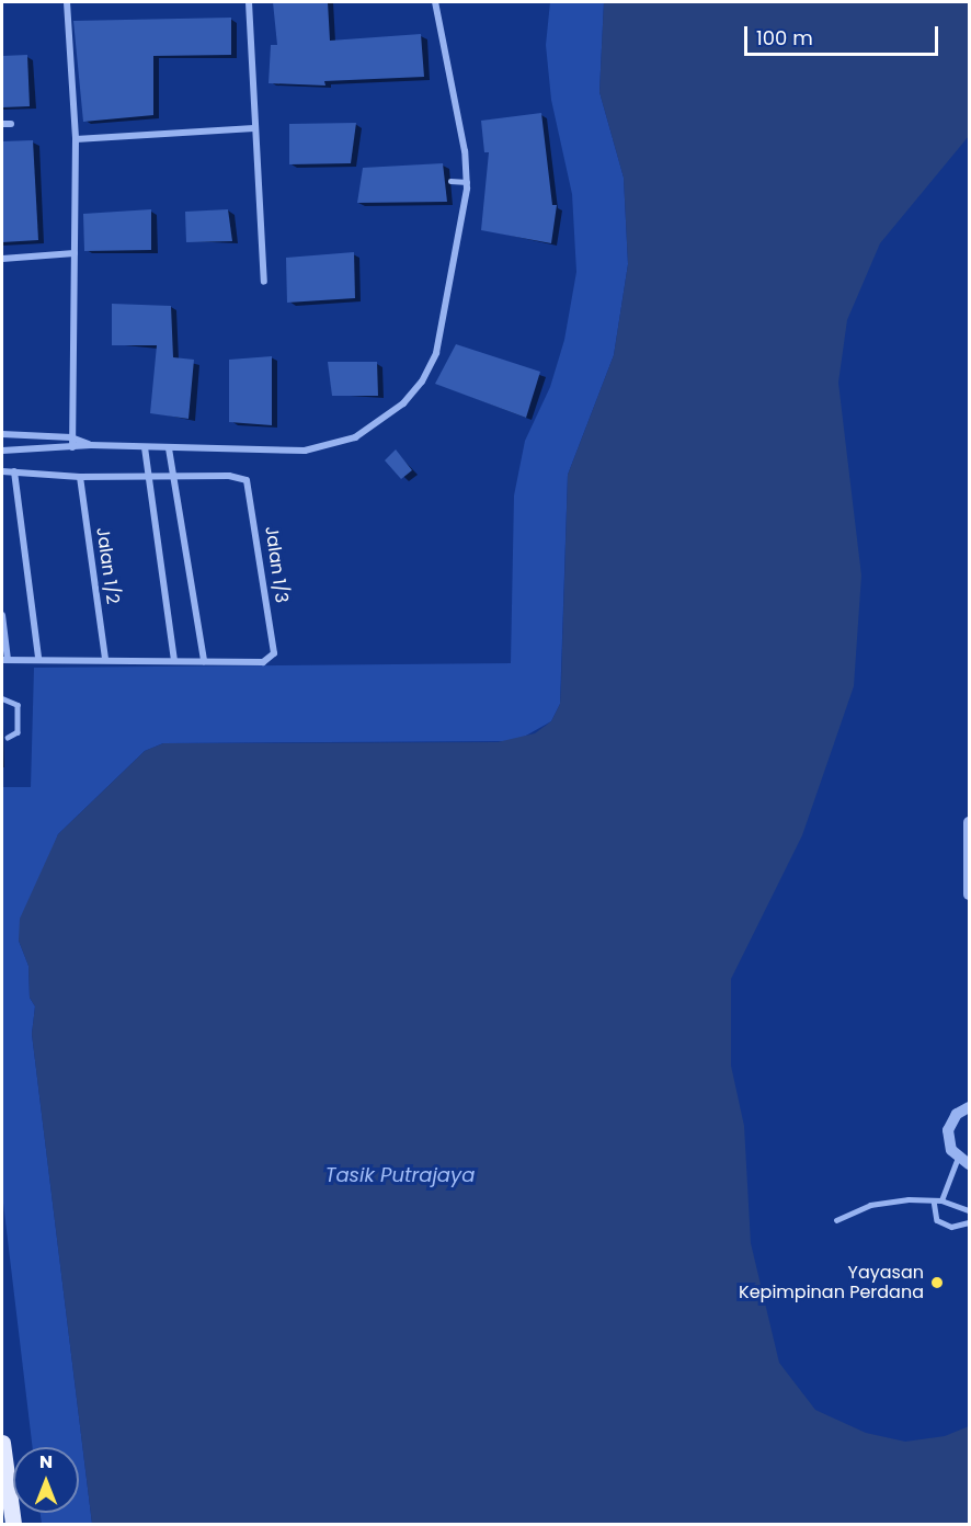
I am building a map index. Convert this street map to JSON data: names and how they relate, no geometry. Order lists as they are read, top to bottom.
{
  "streets": {
    "street": ["Jalan 1/3", "Jalan 1/2"]
  },
  "water": ["Tasik Putrajaya"],
  "places": ["Yayasan Kepimpinan Perdana"],
  "scale_bar": "100 m",
  "north": "top"
}
